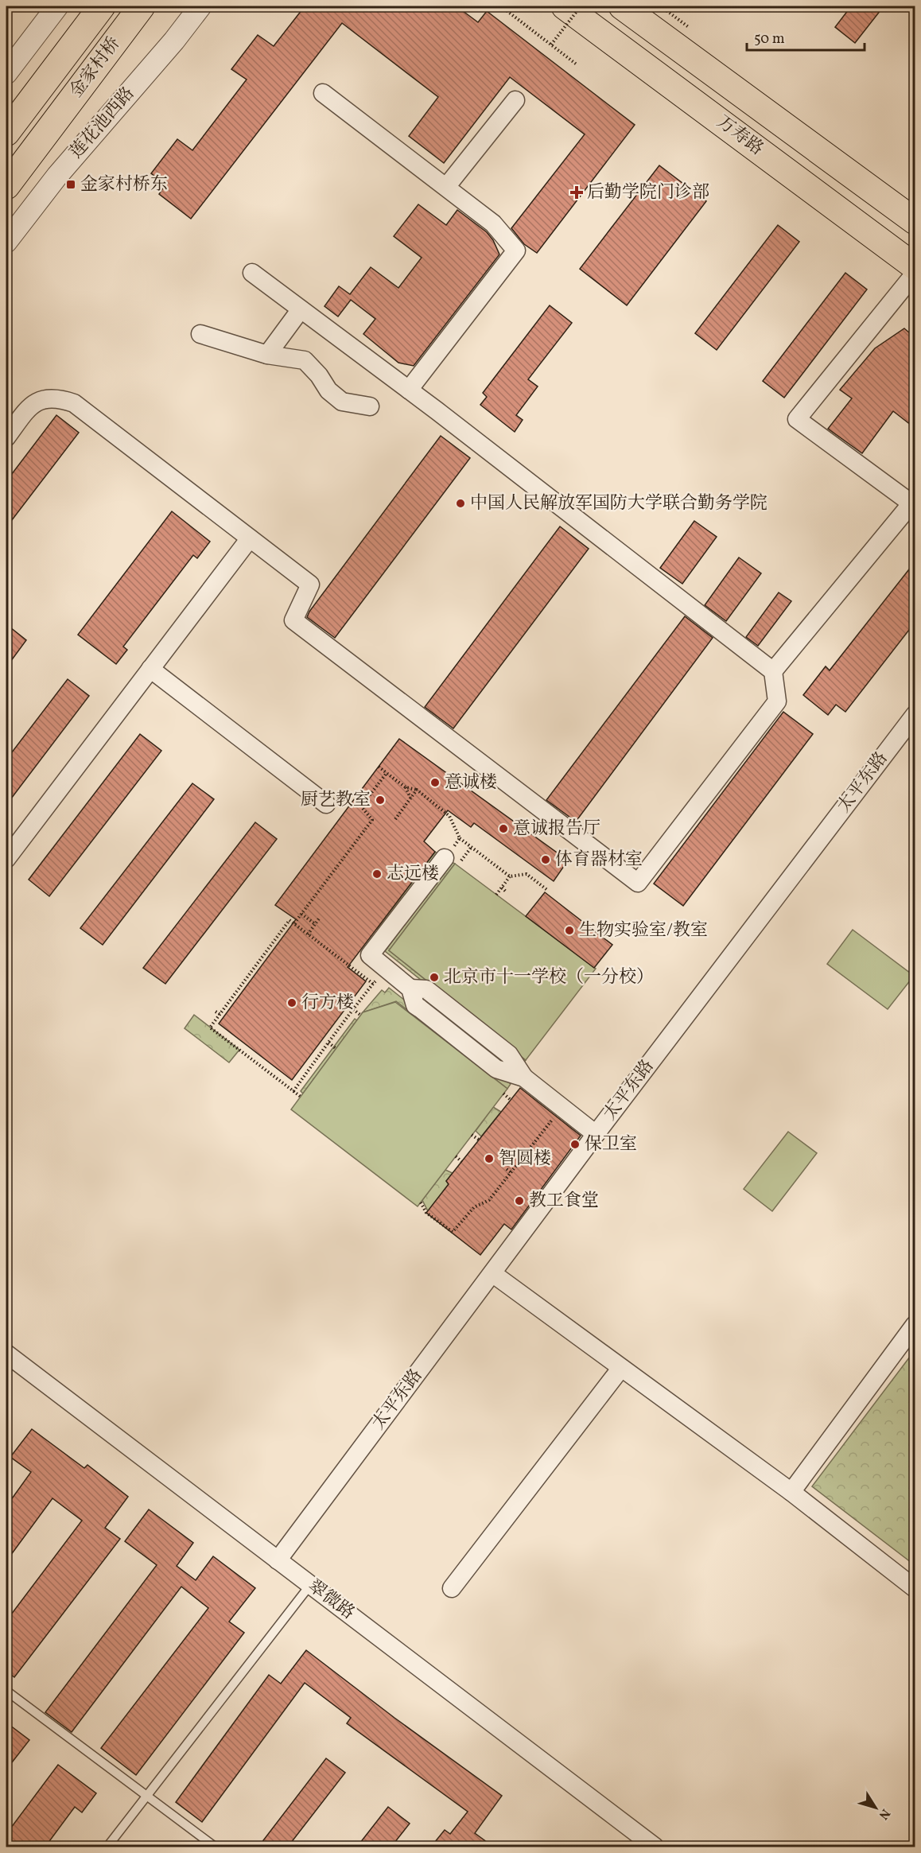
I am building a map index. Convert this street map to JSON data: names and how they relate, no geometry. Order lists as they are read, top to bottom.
{
  "streets": {
    "main road": ["金家村桥", "莲花池西路", "万寿路"],
    "street": ["太平东路", "翠微路"]
  },
  "crossings": [
    ["金家村桥", "莲花池西路"],
    ["太平东路", "翠微路"]
  ],
  "places": {
    "transit": ["金家村桥东"],
    "health": ["后勤学院门诊部"],
    "other": [
      "中国人民解放军国防大学联合勤务学院",
      "意诚楼",
      "厨艺教室",
      "意诚报告厅",
      "体育器材室",
      "志远楼",
      "生物实验室/教室",
      "北京市十一学校（一分校）",
      "行方楼",
      "保卫室",
      "智圆楼",
      "教工食堂"
    ]
  },
  "scale_bar": "50 m",
  "north": "bottom right"
}
